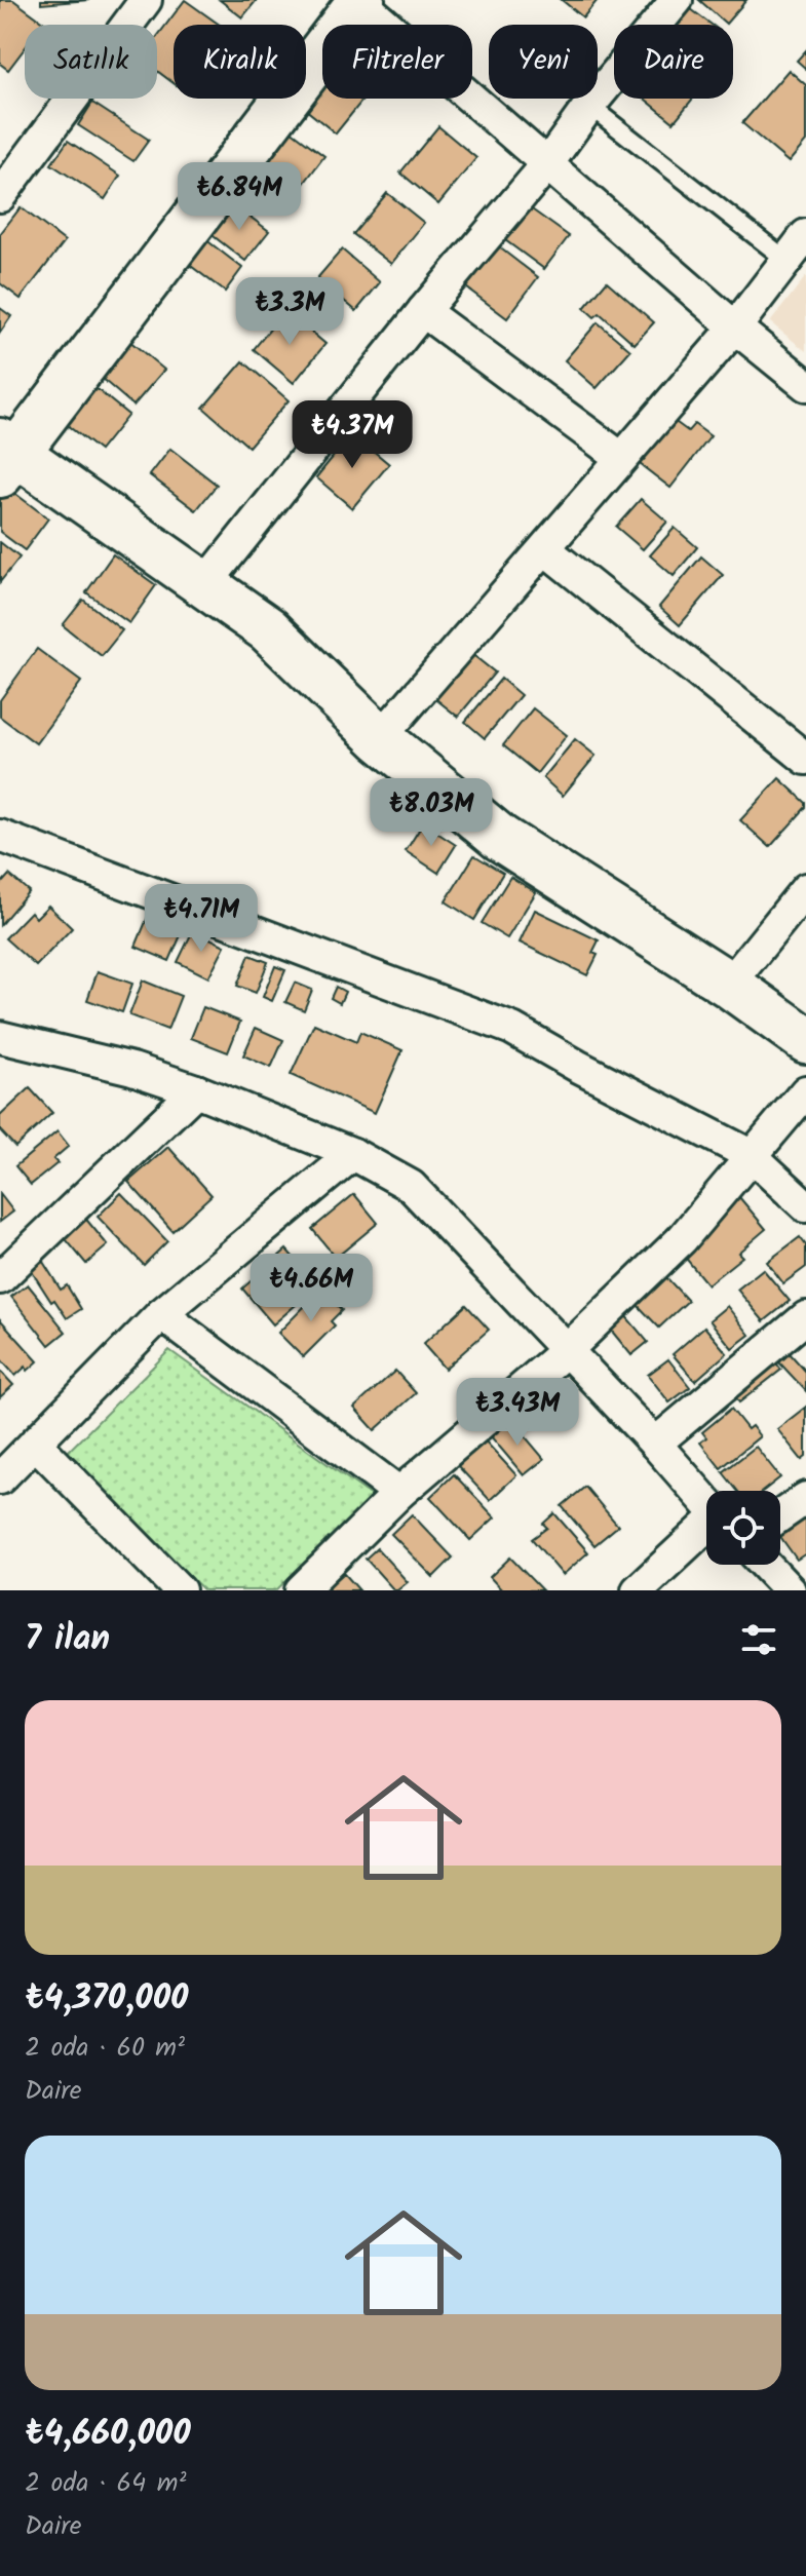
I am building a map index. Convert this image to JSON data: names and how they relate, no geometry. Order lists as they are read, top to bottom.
{
  "page": {
    "chip": [
      "Satılık",
      "Kiralık",
      "Filtreler",
      "Yeni",
      "Daire"
    ],
    "price": [
      "₺6.84M",
      "₺3.3M",
      "₺4.37M",
      "₺8.03M",
      "₺4.71M",
      "₺4.66M",
      "₺3.43M"
    ],
    "heading": "7 ilan",
    "list": [
      {
        "name": "₺4,370,000",
        "note": "2 oda · 60 m² · Daire"
      },
      {
        "name": "₺4,660,000",
        "note": "2 oda · 64 m² · Daire"
      }
    ]
  }
}
